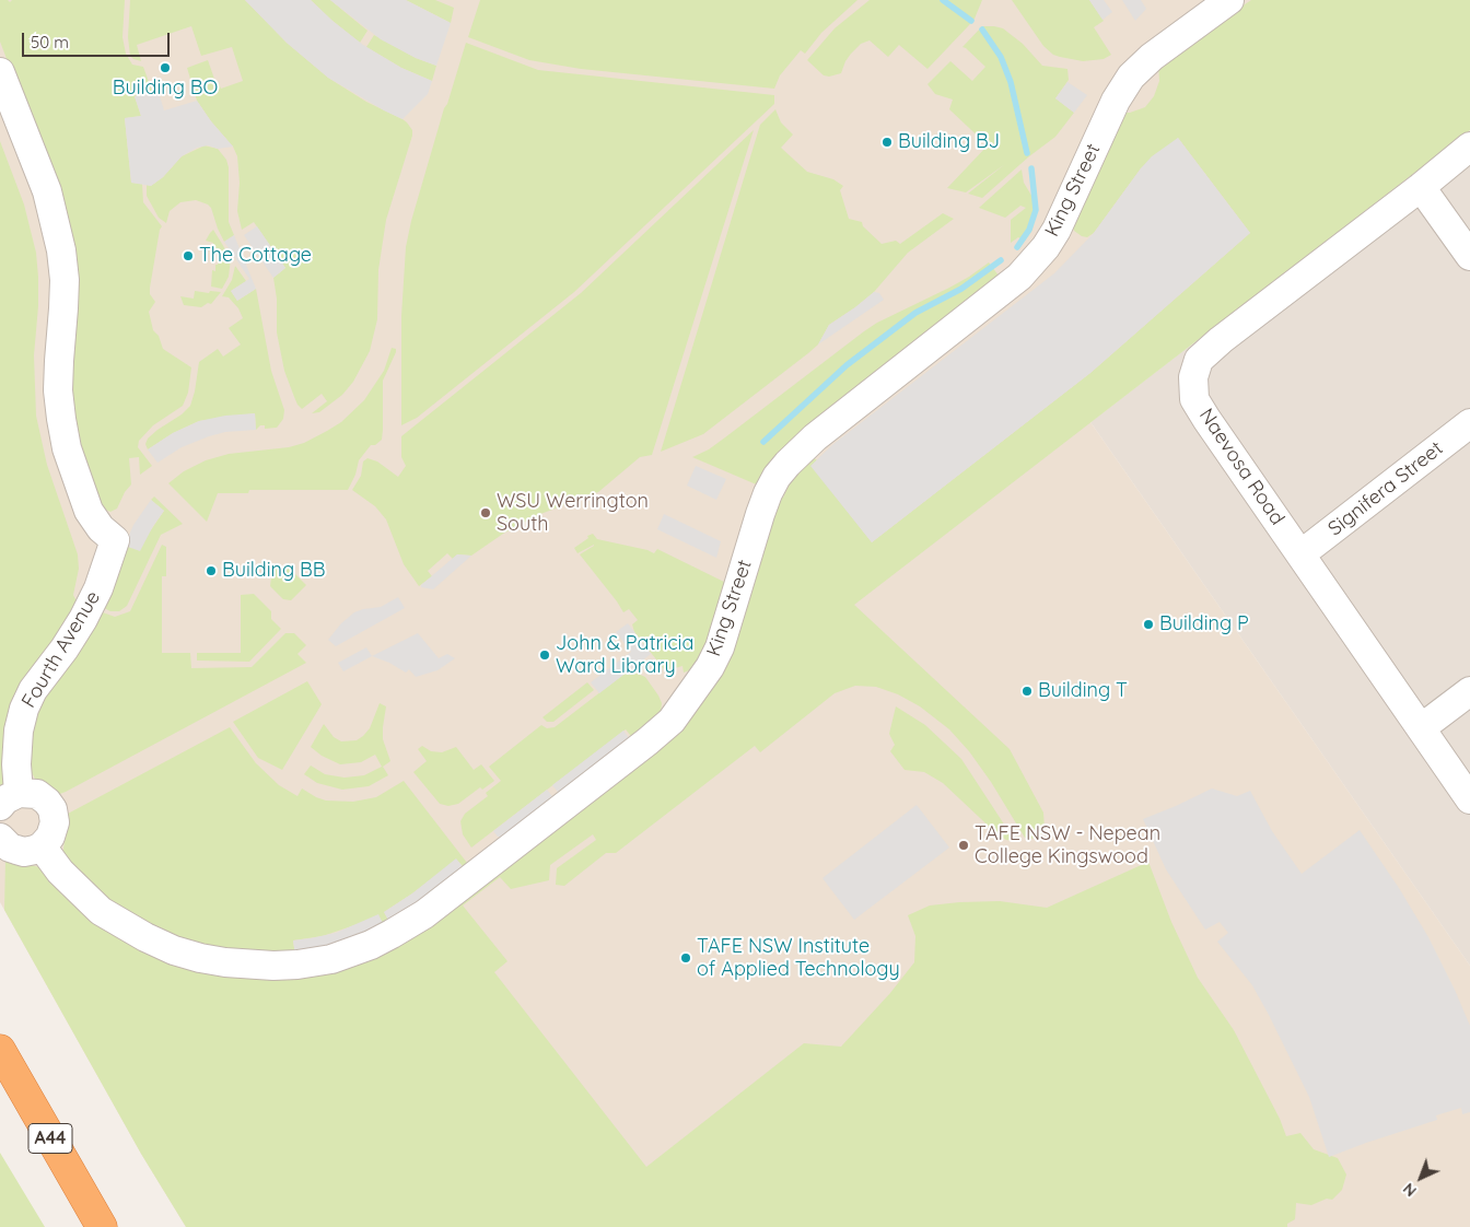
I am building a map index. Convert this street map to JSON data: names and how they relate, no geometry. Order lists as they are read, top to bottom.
{
  "streets": {
    "highway": ["A44"],
    "street": [
      "King Street",
      "Naevosa Road",
      "Signifera Street",
      "Fourth Avenue"
    ]
  },
  "crossings": [
    ["Naevosa Road", "Signifera Street"]
  ],
  "places": [
    "Building BO",
    "Building BJ",
    "The Cottage",
    "WSU Werrington South",
    "Building BB",
    "Building P",
    "John & Patricia Ward Library",
    "Building T",
    "TAFE NSW - Nepean College Kingswood",
    "TAFE NSW Institute of Applied Technology"
  ],
  "scale_bar": "50 m",
  "north": "bottom left"
}
